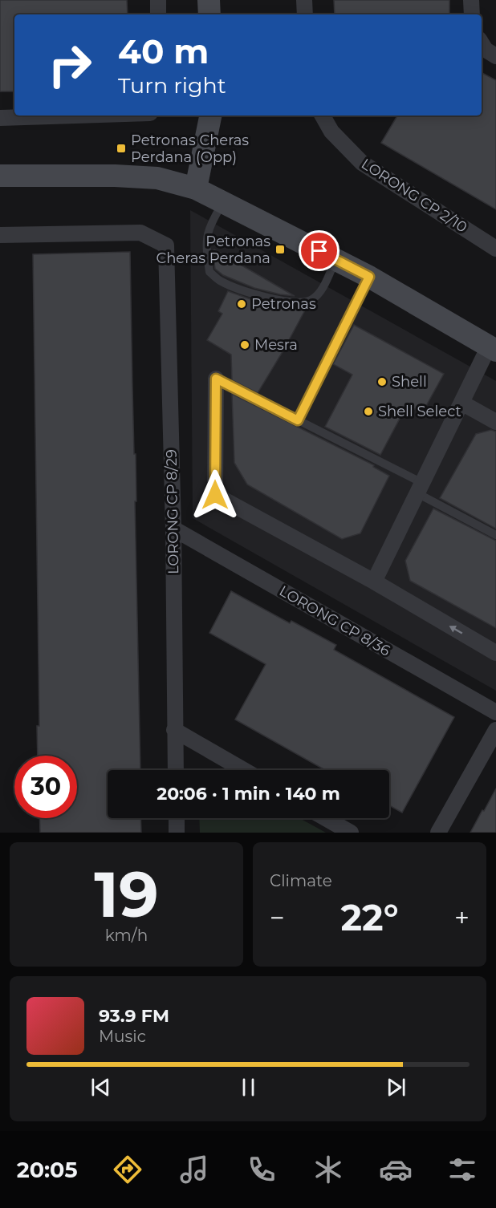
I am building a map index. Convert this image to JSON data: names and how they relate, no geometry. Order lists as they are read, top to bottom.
{
  "streets": {
    "street": ["LORONG CP 2/10", "LORONG CP 8/29", "LORONG CP 8/36"]
  },
  "crossings": [
    ["LORONG CP 8/29", "LORONG CP 8/36"]
  ],
  "places": {
    "transit": ["Petronas Cheras Perdana (Opp)", "Petronas Cheras Perdana"],
    "other": [
      "Petronas",
      "Mesra",
      "Shell",
      "Shell Select"
    ]
  },
  "page": {
    "turn": ["40 m", "Turn right"],
    "limit": "30",
    "trip": "20:06 · 1 min · 140 m",
    "tile": [
      ["19", "km/h"],
      "Climate"
    ],
    "heat": ["−", "22°", "+"],
    "song": ["93.9 FM", "Music"],
    "tabs": "20:05"
  }
}
